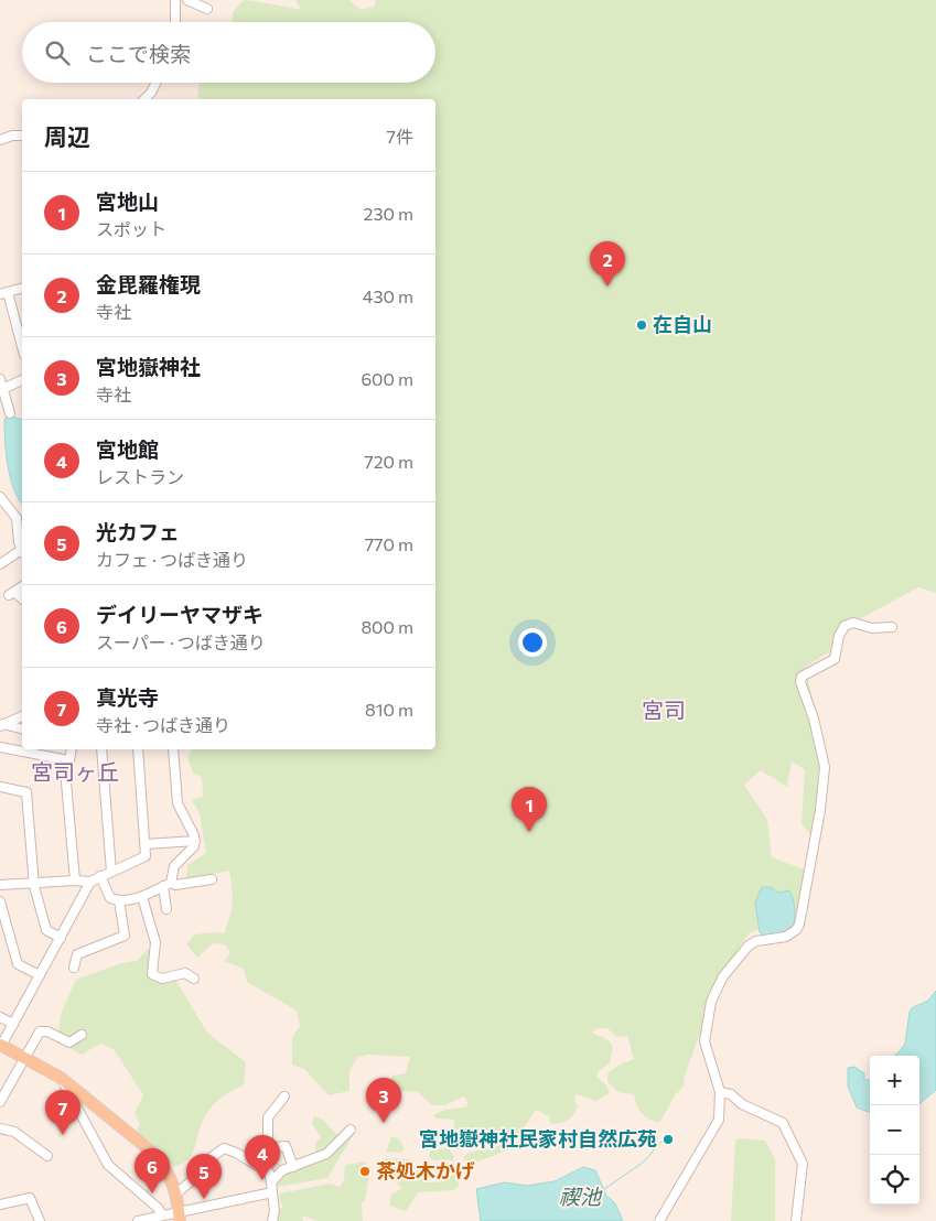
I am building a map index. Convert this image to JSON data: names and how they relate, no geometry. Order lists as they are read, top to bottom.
{
  "districts": ["宮司", "宮司ヶ丘"],
  "water": ["禊池"],
  "places": ["在自山", "宮地嶽神社民家村自然広苑", "茶処木かげ"],
  "page": {
    "search": "ここで検索",
    "heading": ["周辺", "7件"],
    "list": [
      {
        "mark": "1",
        "name": "宮地山",
        "note": "スポット",
        "value": "230 m"
      },
      {
        "mark": "2",
        "name": "金毘羅権現",
        "note": "寺社",
        "value": "430 m"
      },
      {
        "mark": "3",
        "name": "宮地嶽神社",
        "note": "寺社",
        "value": "600 m"
      },
      {
        "mark": "4",
        "name": "宮地館",
        "note": "レストラン",
        "value": "720 m"
      },
      {
        "mark": "5",
        "name": "光カフェ",
        "note": "カフェ · つばき通り",
        "value": "770 m"
      },
      {
        "mark": "6",
        "name": "デイリーヤマザキ",
        "note": "スーパー · つばき通り",
        "value": "800 m"
      },
      {
        "mark": "7",
        "name": "真光寺",
        "note": "寺社 · つばき通り",
        "value": "810 m"
      }
    ],
    "pins": [
      "2",
      "1",
      "3",
      "7",
      "4",
      "6",
      "5"
    ],
    "map_buttons": ["+", "−"]
  }
}
